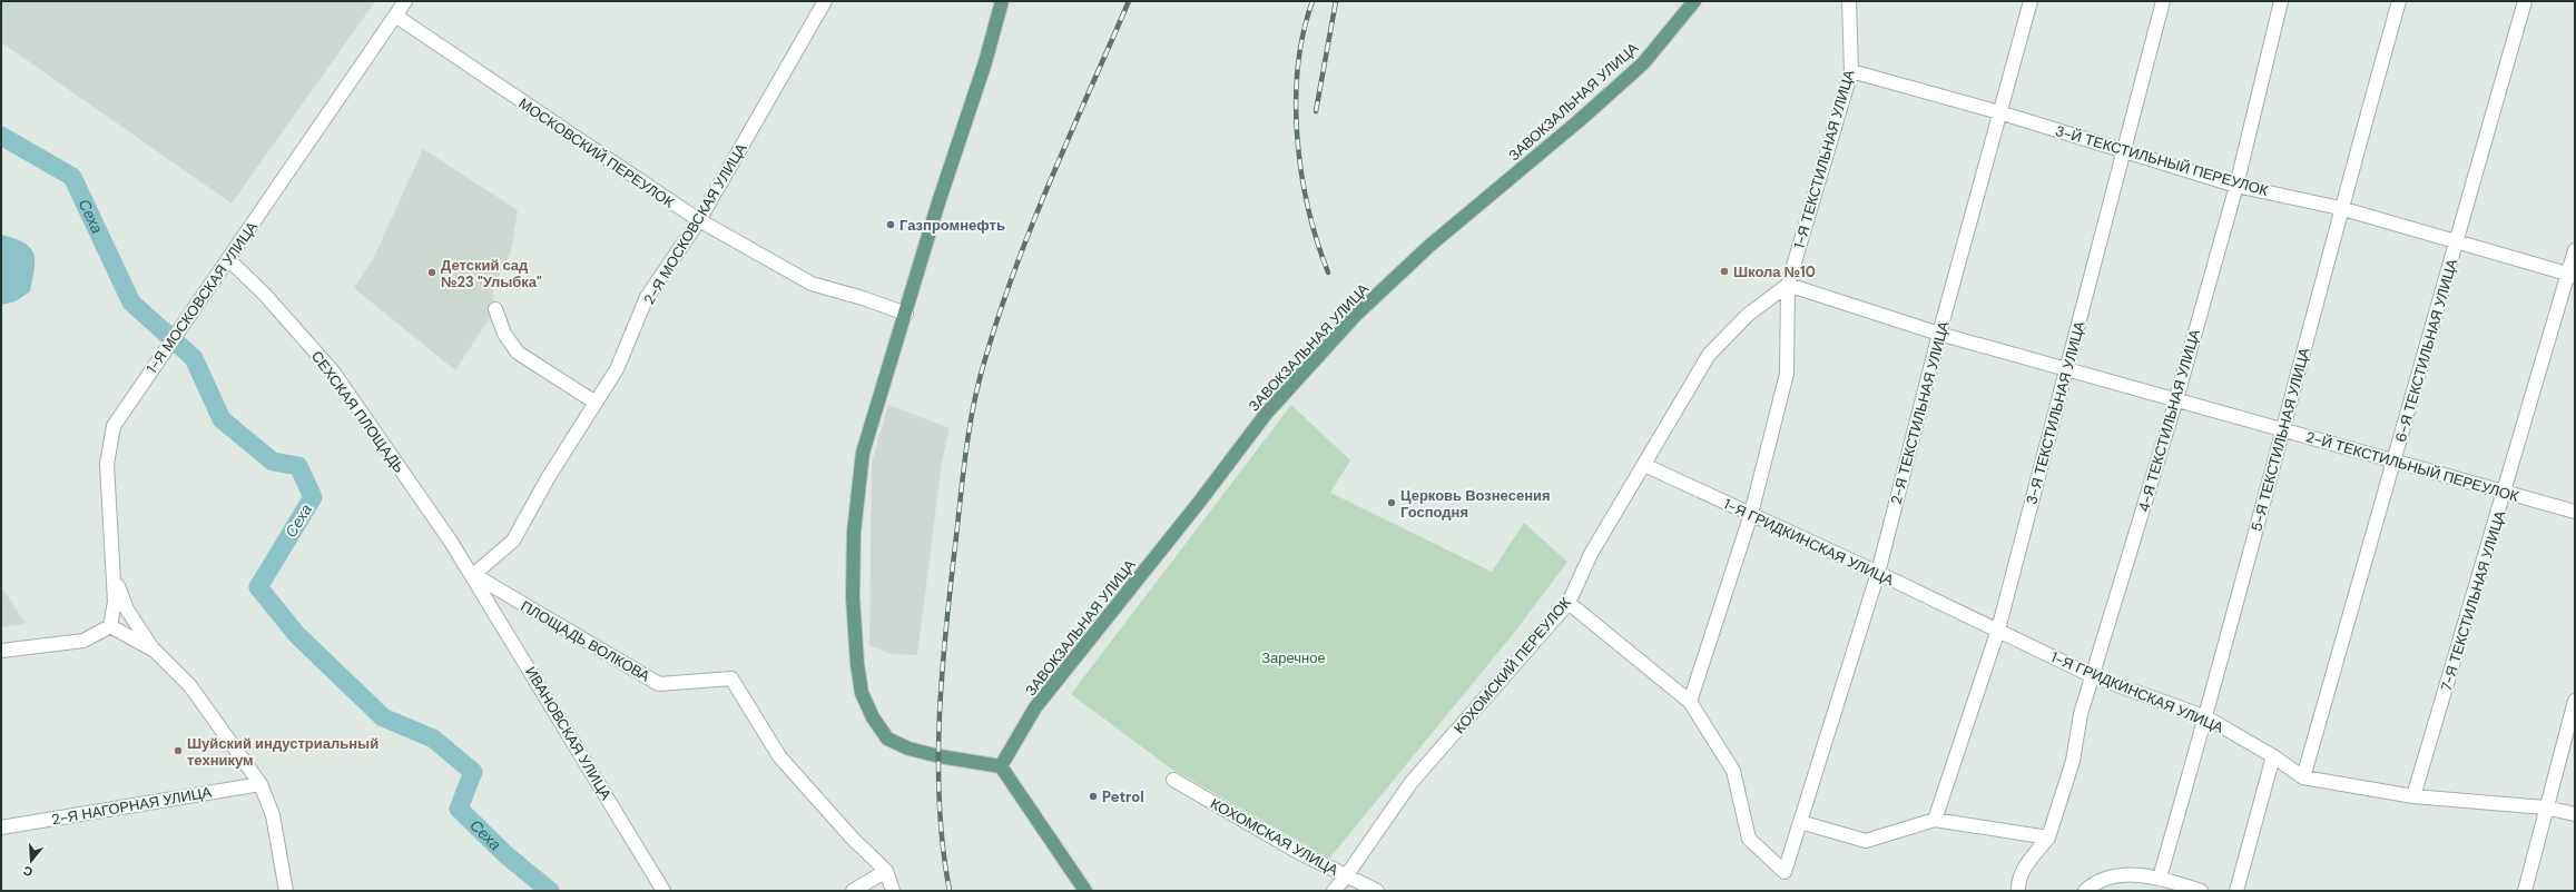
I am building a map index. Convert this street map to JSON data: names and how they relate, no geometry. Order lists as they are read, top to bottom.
{
  "streets": {
    "main road": ["ЗАВОКЗАЛЬНАЯ УЛИЦА"],
    "street": [
      "МОСКОВСКИЙ ПЕРЕУЛОК",
      "1-Я ТЕКСТИЛЬНАЯ УЛИЦА",
      "3-Й ТЕКСТИЛЬНЫЙ ПЕРЕУЛОК",
      "2-Я МОСКОВСКАЯ УЛИЦА",
      "1-Я МОСКОВСКАЯ УЛИЦА",
      "6-Я ТЕКСТИЛЬНАЯ УЛИЦА",
      "СЕХСКАЯ ПЛОЩАДЬ",
      "2-Я ТЕКСТИЛЬНАЯ УЛИЦА",
      "3-Я ТЕКСТИЛЬНАЯ УЛИЦА",
      "4-Я ТЕКСТИЛЬНАЯ УЛИЦА",
      "5-Я ТЕКСТИЛЬНАЯ УЛИЦА",
      "2-Й ТЕКСТИЛЬНЫЙ ПЕРЕУЛОК",
      "1-Я ГРИДКИНСКАЯ УЛИЦА",
      "7-Я ТЕКСТИЛЬНАЯ УЛИЦА",
      "ПЛОЩАДЬ ВОЛКОВА",
      "КОХОМСКИЙ ПЕРЕУЛОК",
      "ИВАНОВСКАЯ УЛИЦА",
      "2-Я НАГОРНАЯ УЛИЦА",
      "КОХОМСКАЯ УЛИЦА"
    ]
  },
  "crossings": [
    ["МОСКОВСКИЙ ПЕРЕУЛОК", "2-Я МОСКОВСКАЯ УЛИЦА"],
    ["МОСКОВСКИЙ ПЕРЕУЛОК", "1-Я МОСКОВСКАЯ УЛИЦА"],
    ["1-Я ТЕКСТИЛЬНАЯ УЛИЦА", "3-Й ТЕКСТИЛЬНЫЙ ПЕРЕУЛОК"],
    ["1-Я ТЕКСТИЛЬНАЯ УЛИЦА", "2-Я ТЕКСТИЛЬНАЯ УЛИЦА"],
    ["1-Я ТЕКСТИЛЬНАЯ УЛИЦА", "2-Й ТЕКСТИЛЬНЫЙ ПЕРЕУЛОК"],
    ["1-Я ТЕКСТИЛЬНАЯ УЛИЦА", "1-Я ГРИДКИНСКАЯ УЛИЦА"],
    ["1-Я ТЕКСТИЛЬНАЯ УЛИЦА", "КОХОМСКИЙ ПЕРЕУЛОК"],
    ["3-Й ТЕКСТИЛЬНЫЙ ПЕРЕУЛОК", "6-Я ТЕКСТИЛЬНАЯ УЛИЦА"],
    ["3-Й ТЕКСТИЛЬНЫЙ ПЕРЕУЛОК", "2-Я ТЕКСТИЛЬНАЯ УЛИЦА"],
    ["3-Й ТЕКСТИЛЬНЫЙ ПЕРЕУЛОК", "3-Я ТЕКСТИЛЬНАЯ УЛИЦА"],
    ["3-Й ТЕКСТИЛЬНЫЙ ПЕРЕУЛОК", "4-Я ТЕКСТИЛЬНАЯ УЛИЦА"],
    ["3-Й ТЕКСТИЛЬНЫЙ ПЕРЕУЛОК", "5-Я ТЕКСТИЛЬНАЯ УЛИЦА"],
    ["3-Й ТЕКСТИЛЬНЫЙ ПЕРЕУЛОК", "7-Я ТЕКСТИЛЬНАЯ УЛИЦА"],
    ["2-Я МОСКОВСКАЯ УЛИЦА", "СЕХСКАЯ ПЛОЩАДЬ"],
    ["2-Я МОСКОВСКАЯ УЛИЦА", "ПЛОЩАДЬ ВОЛКОВА"],
    ["2-Я МОСКОВСКАЯ УЛИЦА", "ИВАНОВСКАЯ УЛИЦА"],
    ["1-Я МОСКОВСКАЯ УЛИЦА", "СЕХСКАЯ ПЛОЩАДЬ"],
    ["6-Я ТЕКСТИЛЬНАЯ УЛИЦА", "2-Й ТЕКСТИЛЬНЫЙ ПЕРЕУЛОК"],
    ["6-Я ТЕКСТИЛЬНАЯ УЛИЦА", "1-Я ГРИДКИНСКАЯ УЛИЦА"],
    ["СЕХСКАЯ ПЛОЩАДЬ", "ПЛОЩАДЬ ВОЛКОВА"],
    ["СЕХСКАЯ ПЛОЩАДЬ", "ИВАНОВСКАЯ УЛИЦА"],
    ["2-Я ТЕКСТИЛЬНАЯ УЛИЦА", "2-Й ТЕКСТИЛЬНЫЙ ПЕРЕУЛОК"],
    ["2-Я ТЕКСТИЛЬНАЯ УЛИЦА", "1-Я ГРИДКИНСКАЯ УЛИЦА"],
    ["3-Я ТЕКСТИЛЬНАЯ УЛИЦА", "2-Й ТЕКСТИЛЬНЫЙ ПЕРЕУЛОК"],
    ["3-Я ТЕКСТИЛЬНАЯ УЛИЦА", "1-Я ГРИДКИНСКАЯ УЛИЦА"],
    ["4-Я ТЕКСТИЛЬНАЯ УЛИЦА", "2-Й ТЕКСТИЛЬНЫЙ ПЕРЕУЛОК"],
    ["4-Я ТЕКСТИЛЬНАЯ УЛИЦА", "1-Я ГРИДКИНСКАЯ УЛИЦА"],
    ["5-Я ТЕКСТИЛЬНАЯ УЛИЦА", "2-Й ТЕКСТИЛЬНЫЙ ПЕРЕУЛОК"],
    ["5-Я ТЕКСТИЛЬНАЯ УЛИЦА", "1-Я ГРИДКИНСКАЯ УЛИЦА"],
    ["2-Й ТЕКСТИЛЬНЫЙ ПЕРЕУЛОК", "7-Я ТЕКСТИЛЬНАЯ УЛИЦА"],
    ["2-Й ТЕКСТИЛЬНЫЙ ПЕРЕУЛОК", "КОХОМСКИЙ ПЕРЕУЛОК"],
    ["1-Я ГРИДКИНСКАЯ УЛИЦА", "7-Я ТЕКСТИЛЬНАЯ УЛИЦА"],
    ["1-Я ГРИДКИНСКАЯ УЛИЦА", "КОХОМСКИЙ ПЕРЕУЛОК"],
    ["ПЛОЩАДЬ ВОЛКОВА", "ИВАНОВСКАЯ УЛИЦА"],
    ["КОХОМСКИЙ ПЕРЕУЛОК", "КОХОМСКАЯ УЛИЦА"]
  ],
  "water": ["Сеха"],
  "parks": ["Заречное"],
  "places": [
    "Газпромнефть",
    "Школа №10",
    "Детский сад №23 \"Улыбка\"",
    "Церковь Вознесения Господня",
    "Шуйский индустриальный техникум",
    "Petrol"
  ],
  "north": "bottom"
}
